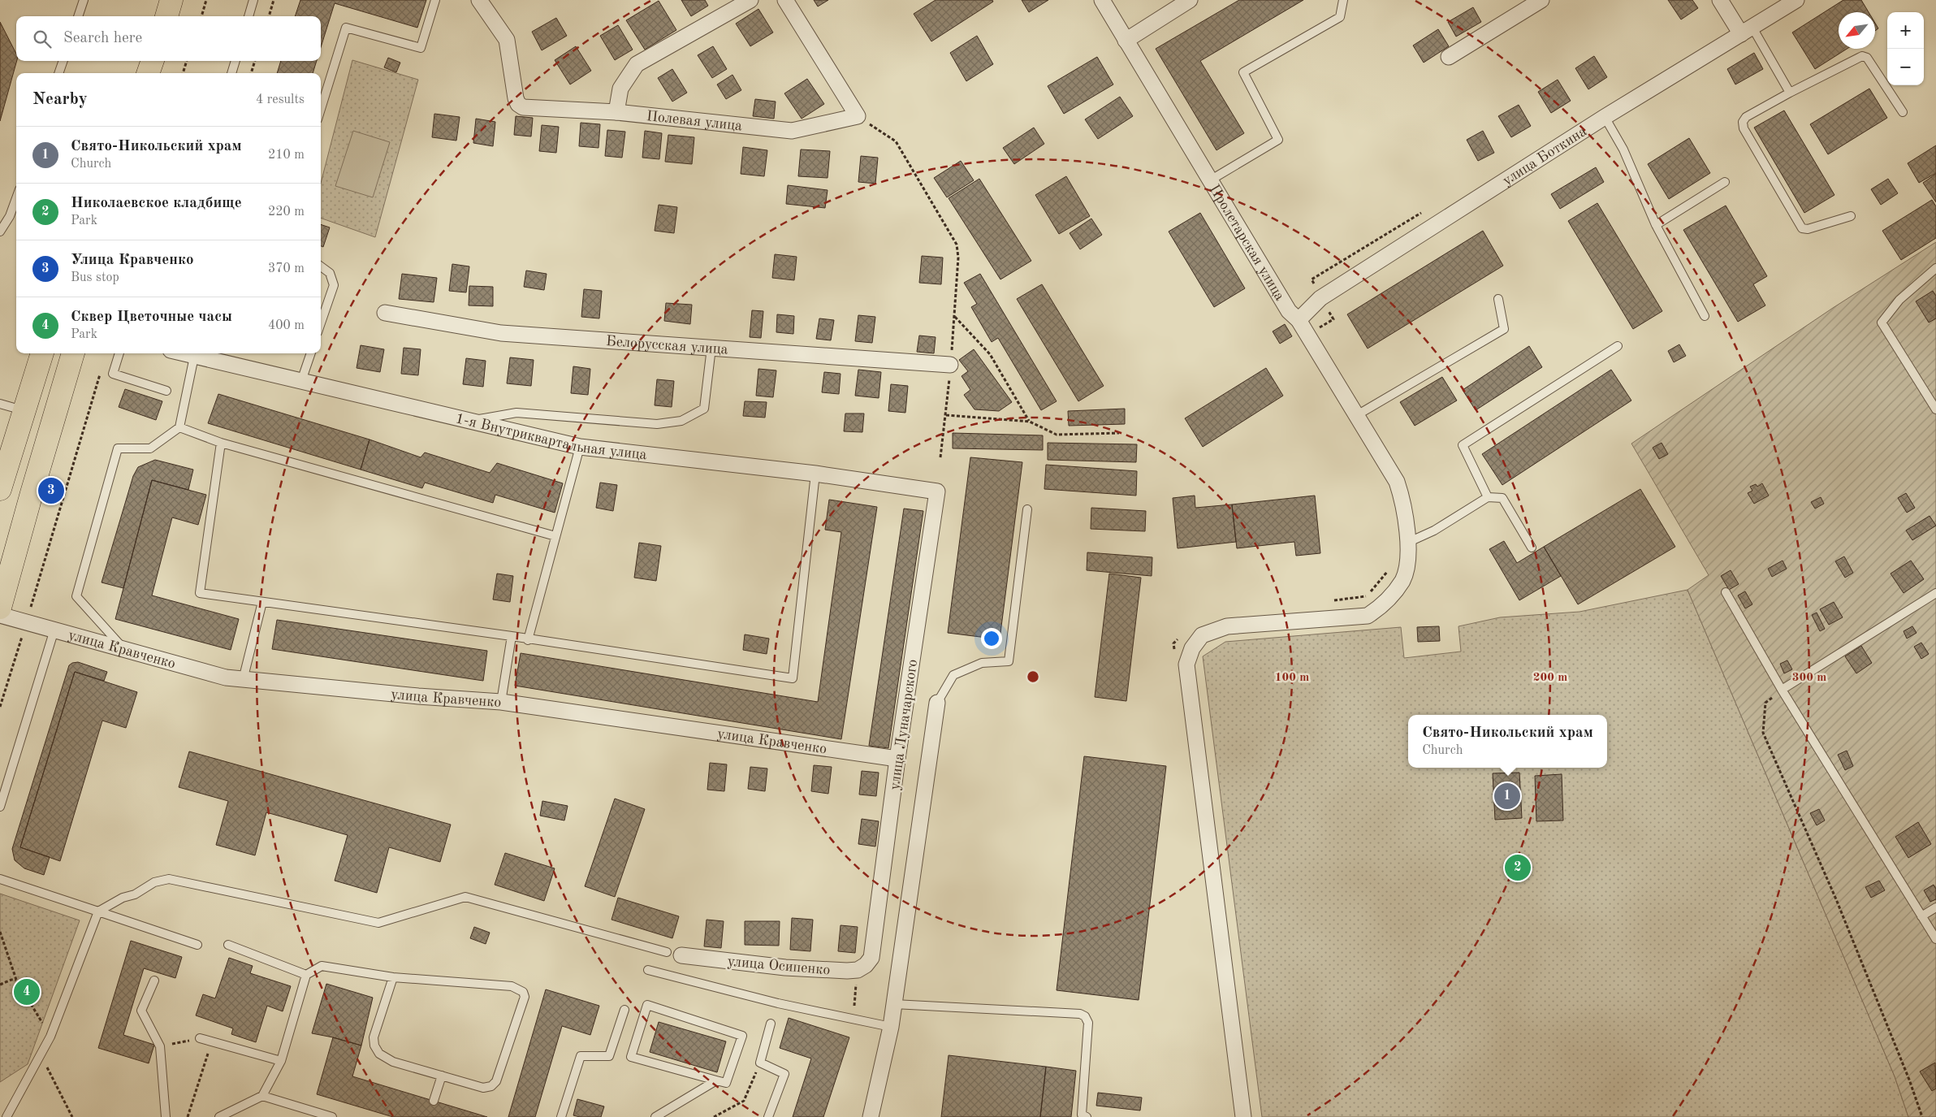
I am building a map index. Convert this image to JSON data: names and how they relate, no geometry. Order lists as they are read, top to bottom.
{
  "streets": {
    "street": [
      "Полевая улица",
      "улица Боткина",
      "Пролетарская улица",
      "Белорусская улица",
      "1-я Внутриквартальная улица",
      "улица Кравченко",
      "улица Луначарского",
      "улица Осипенко"
    ]
  },
  "crossings": [
    ["улица Боткина", "Пролетарская улица"],
    ["1-я Внутриквартальная улица", "улица Луначарского"],
    ["улица Кравченко", "улица Луначарского"],
    ["улица Луначарского", "улица Осипенко"]
  ],
  "north": "bottom left",
  "page": {
    "map_buttons": ["+", "−"],
    "search": "Search here",
    "heading": ["Nearby", "4 results"],
    "list": [
      {
        "mark": "1",
        "name": "Свято-Никольский храм",
        "note": "Church",
        "value": "210 m"
      },
      {
        "mark": "2",
        "name": "Николаевское кладбище",
        "note": "Park",
        "value": "220 m"
      },
      {
        "mark": "3",
        "name": "Улица Кравченко",
        "note": "Bus stop",
        "value": "370 m"
      },
      {
        "mark": "4",
        "name": "Сквер Цветочные часы",
        "note": "Park",
        "value": "400 m"
      }
    ],
    "pins": [
      "3",
      "1",
      "2",
      "4"
    ],
    "popup": ["Свято-Никольский храм", "Church"]
  },
  "rings": ["100 m", "200 m", "300 m"]
}
